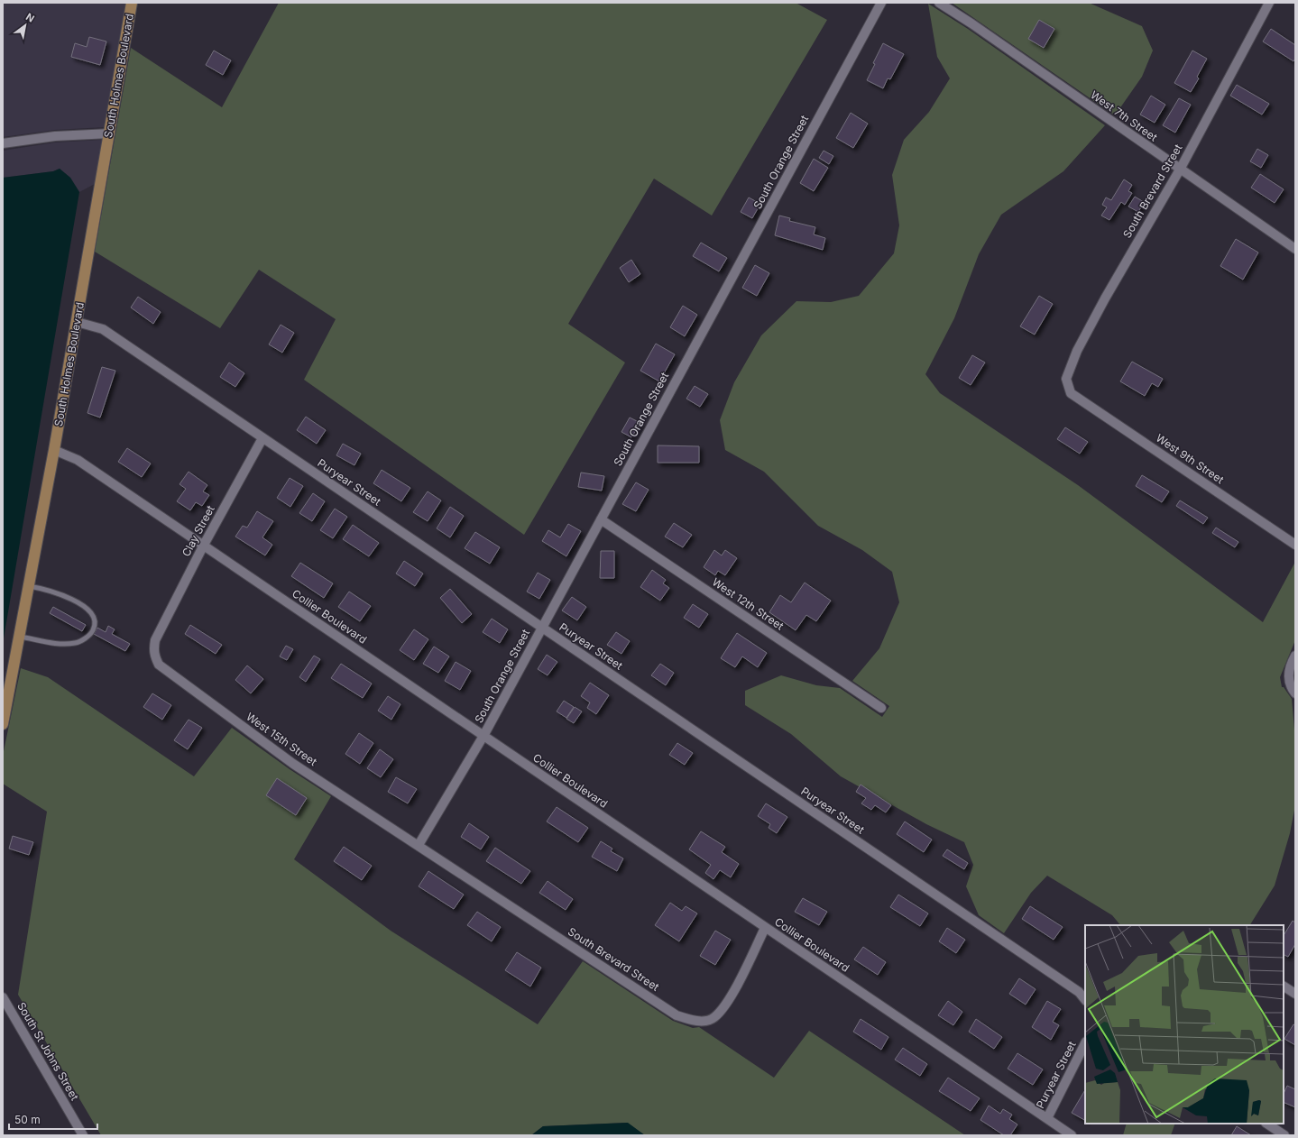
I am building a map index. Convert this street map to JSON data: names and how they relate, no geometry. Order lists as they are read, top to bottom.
{
  "streets": {
    "main road": ["South Holmes Boulevard"],
    "street": [
      "West 7th Street",
      "South Orange Street",
      "South Brevard Street",
      "West 9th Street",
      "Puryear Street",
      "Clay Street",
      "West 12th Street",
      "Collier Boulevard",
      "West 15th Street",
      "South St Johns Street"
    ]
  },
  "crossings": [
    ["South Holmes Boulevard", "Puryear Street"],
    ["South Holmes Boulevard", "Collier Boulevard"],
    ["West 7th Street", "South Brevard Street"],
    ["South Orange Street", "South Brevard Street"],
    ["South Orange Street", "Puryear Street"],
    ["South Orange Street", "West 12th Street"],
    ["South Orange Street", "Collier Boulevard"],
    ["South Orange Street", "West 15th Street"],
    ["South Brevard Street", "West 9th Street"],
    ["South Brevard Street", "Collier Boulevard"],
    ["South Brevard Street", "West 15th Street"],
    ["Puryear Street", "Clay Street"],
    ["Puryear Street", "Collier Boulevard"],
    ["Clay Street", "Collier Boulevard"],
    ["Clay Street", "West 15th Street"]
  ],
  "scale_bar": "50 m",
  "north": "top right"
}
